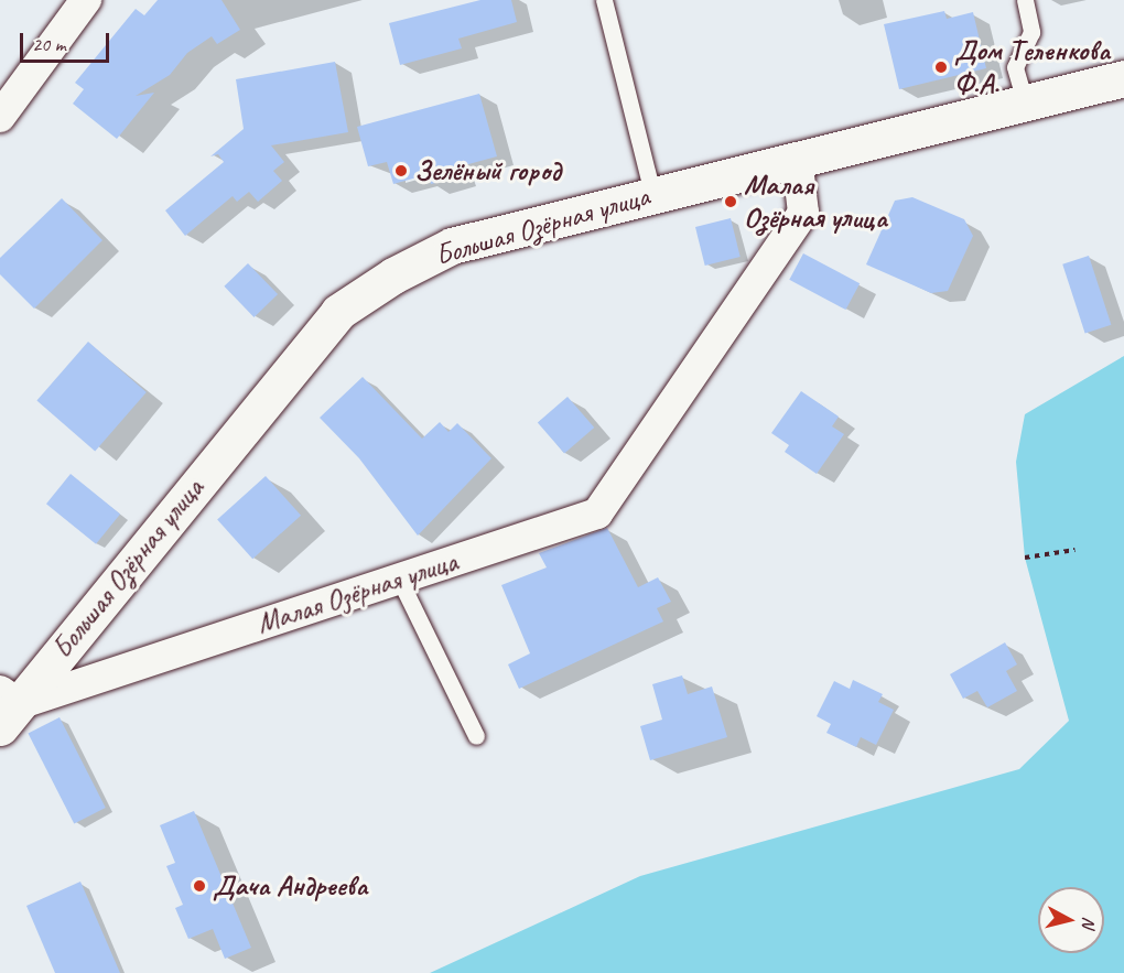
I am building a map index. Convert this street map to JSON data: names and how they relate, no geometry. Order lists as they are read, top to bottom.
{
  "streets": {
    "street": ["Большая Озёрная улица", "Малая Озёрная улица"]
  },
  "crossings": [
    ["Большая Озёрная улица", "Малая Озёрная улица"]
  ],
  "places": [
    "Дом Теленкова Ф.А.",
    "Зелёный город",
    "Малая Озёрная улица",
    "Дача Андреева"
  ],
  "scale_bar": "20 m",
  "north": "right"
}
